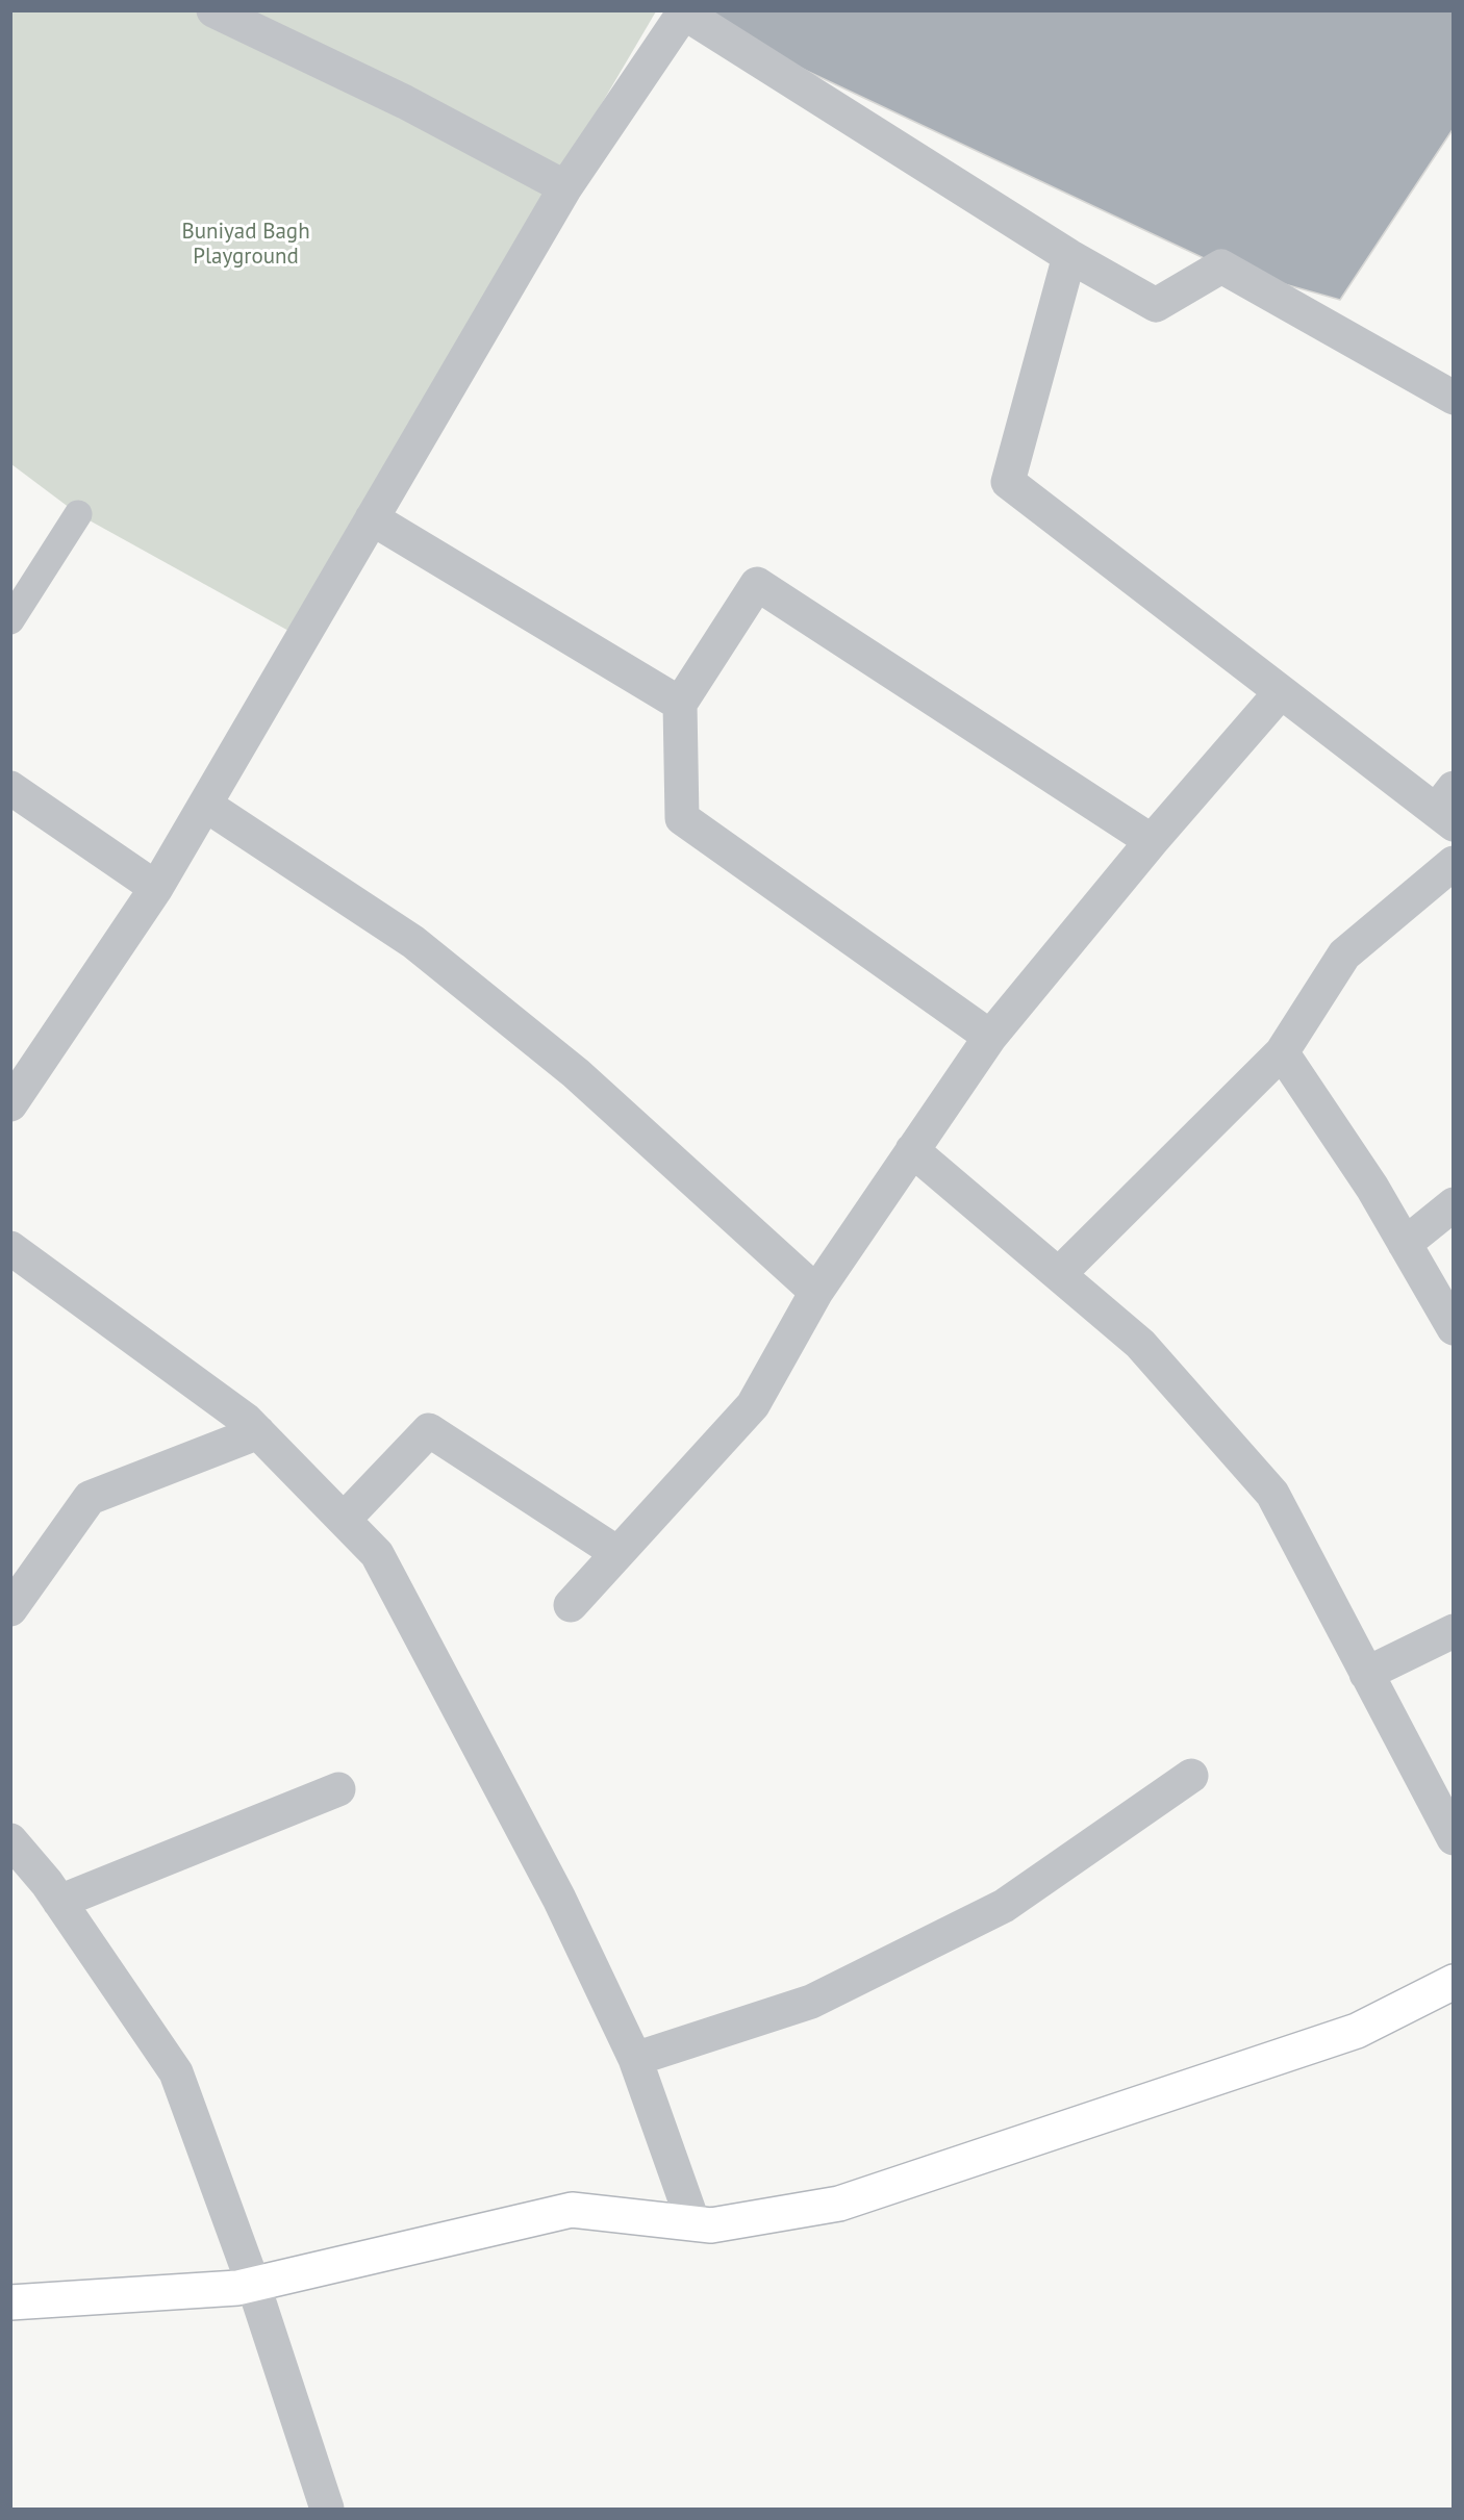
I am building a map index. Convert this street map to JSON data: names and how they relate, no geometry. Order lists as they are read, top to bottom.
{
  "parks": ["Buniyad Bagh Playground"]
}
